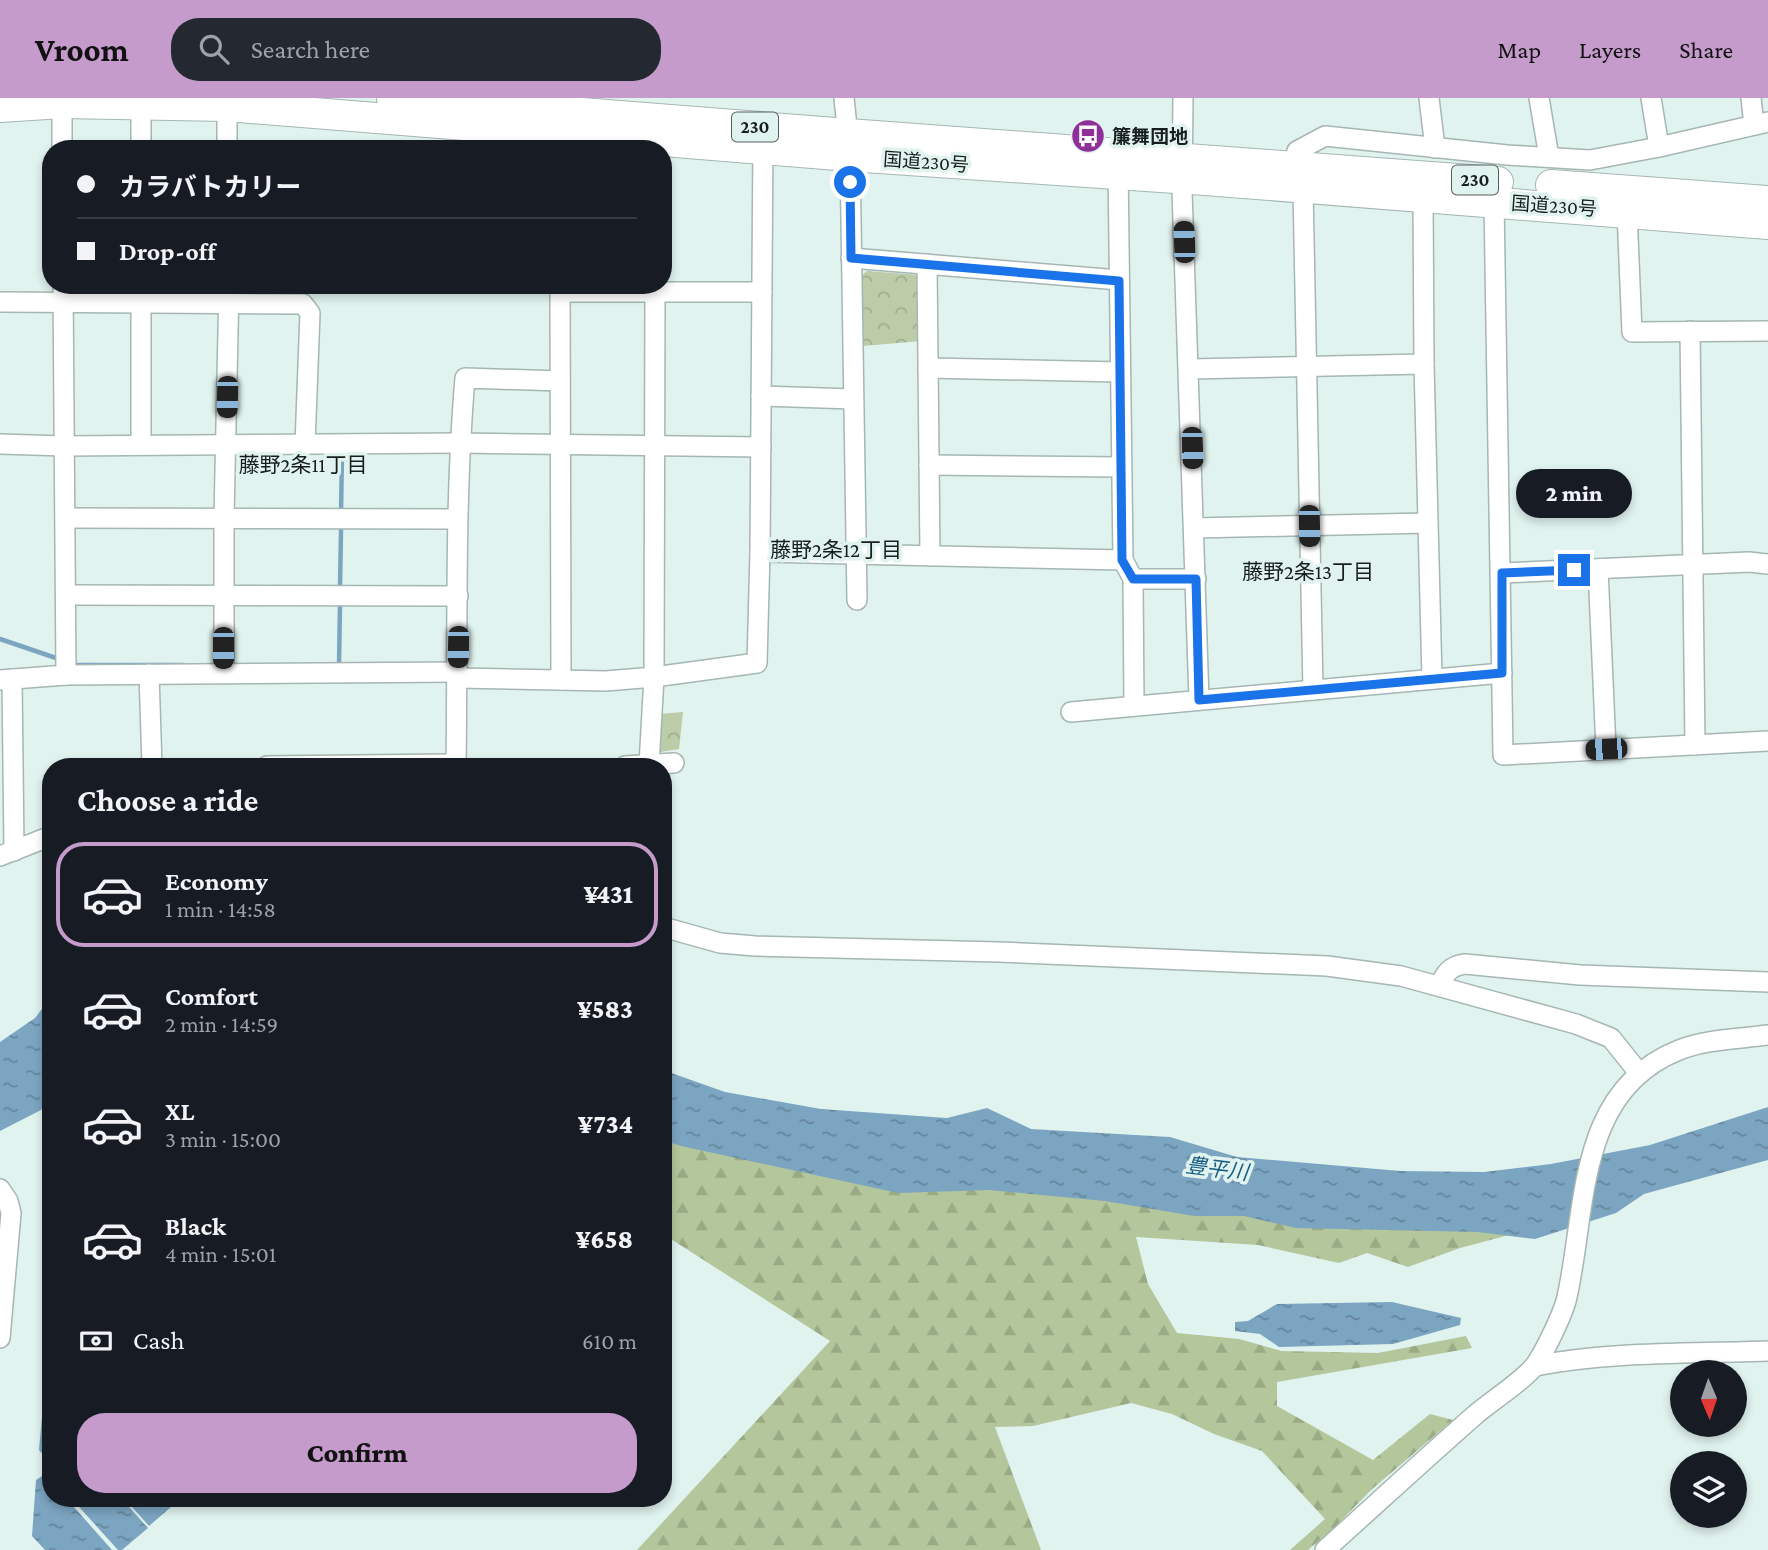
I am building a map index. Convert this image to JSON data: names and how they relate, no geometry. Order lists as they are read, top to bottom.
{
  "streets": {
    "highway": ["230", "国道230号"]
  },
  "districts": ["藤野2条11丁目", "藤野2条12丁目", "藤野2条13丁目"],
  "water": ["豊平川"],
  "places": {
    "bus stop": ["簾舞団地"]
  },
  "north": "bottom",
  "page": {
    "header": "Vroom",
    "search": "Search here",
    "nav": ["Map", "Layers", "Share"],
    "banner": ["カラバトカリー", "Drop-off"],
    "bubble": "2 min",
    "heading": "Choose a ride",
    "list": [
      {
        "name": "Economy",
        "note": "1 min · 14:58",
        "value": "¥431"
      },
      {
        "name": "Comfort",
        "note": "2 min · 14:59",
        "value": "¥583"
      },
      {
        "name": "XL",
        "note": "3 min · 15:00",
        "value": "¥734"
      },
      {
        "name": "Black",
        "note": "4 min · 15:01",
        "value": "¥658"
      }
    ],
    "pay": ["Cash", "610 m"],
    "buttons": "Confirm"
  }
}
